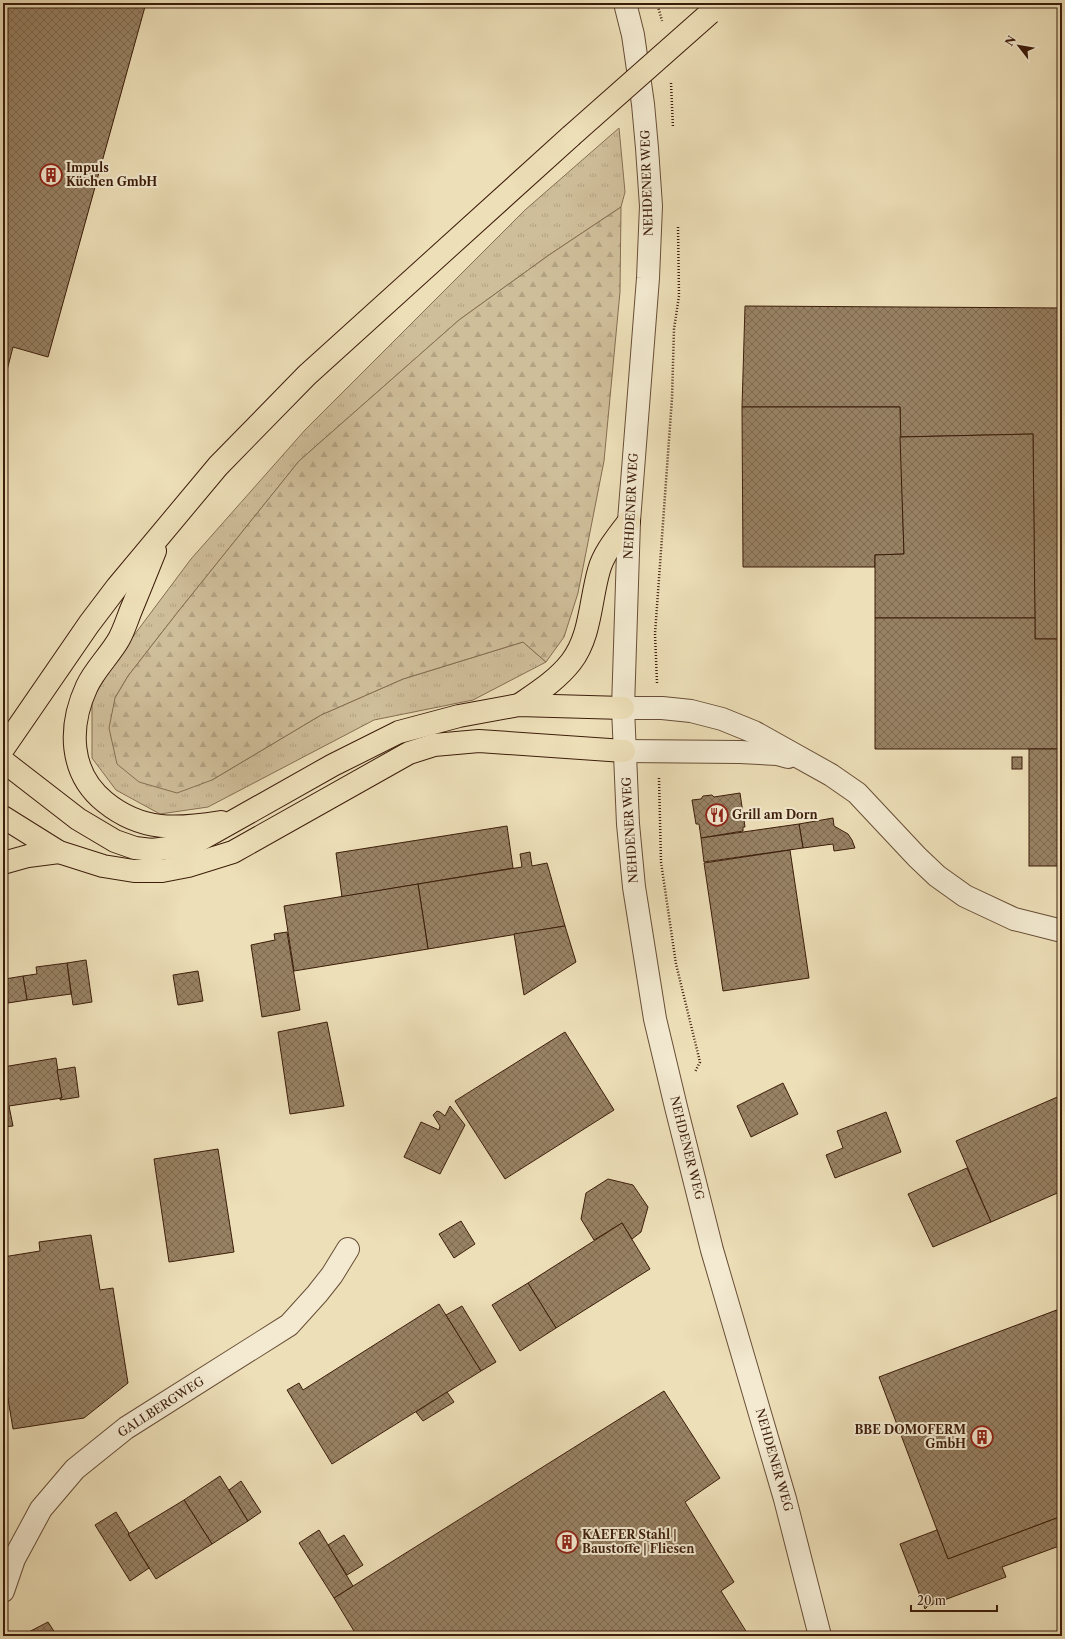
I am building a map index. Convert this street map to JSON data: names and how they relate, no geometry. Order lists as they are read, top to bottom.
{
  "streets": {
    "street": ["NEHDENER WEG", "GALLBERGWEG"]
  },
  "places": {
    "building": ["Impuls Küchen GmbH", "BBE DOMOFERM GmbH", "KAEFER Stahl | Baustoffe | Fliesen"],
    "restaurant": ["Grill am Dorn"]
  },
  "scale_bar": "20 m",
  "north": "top left"
}
